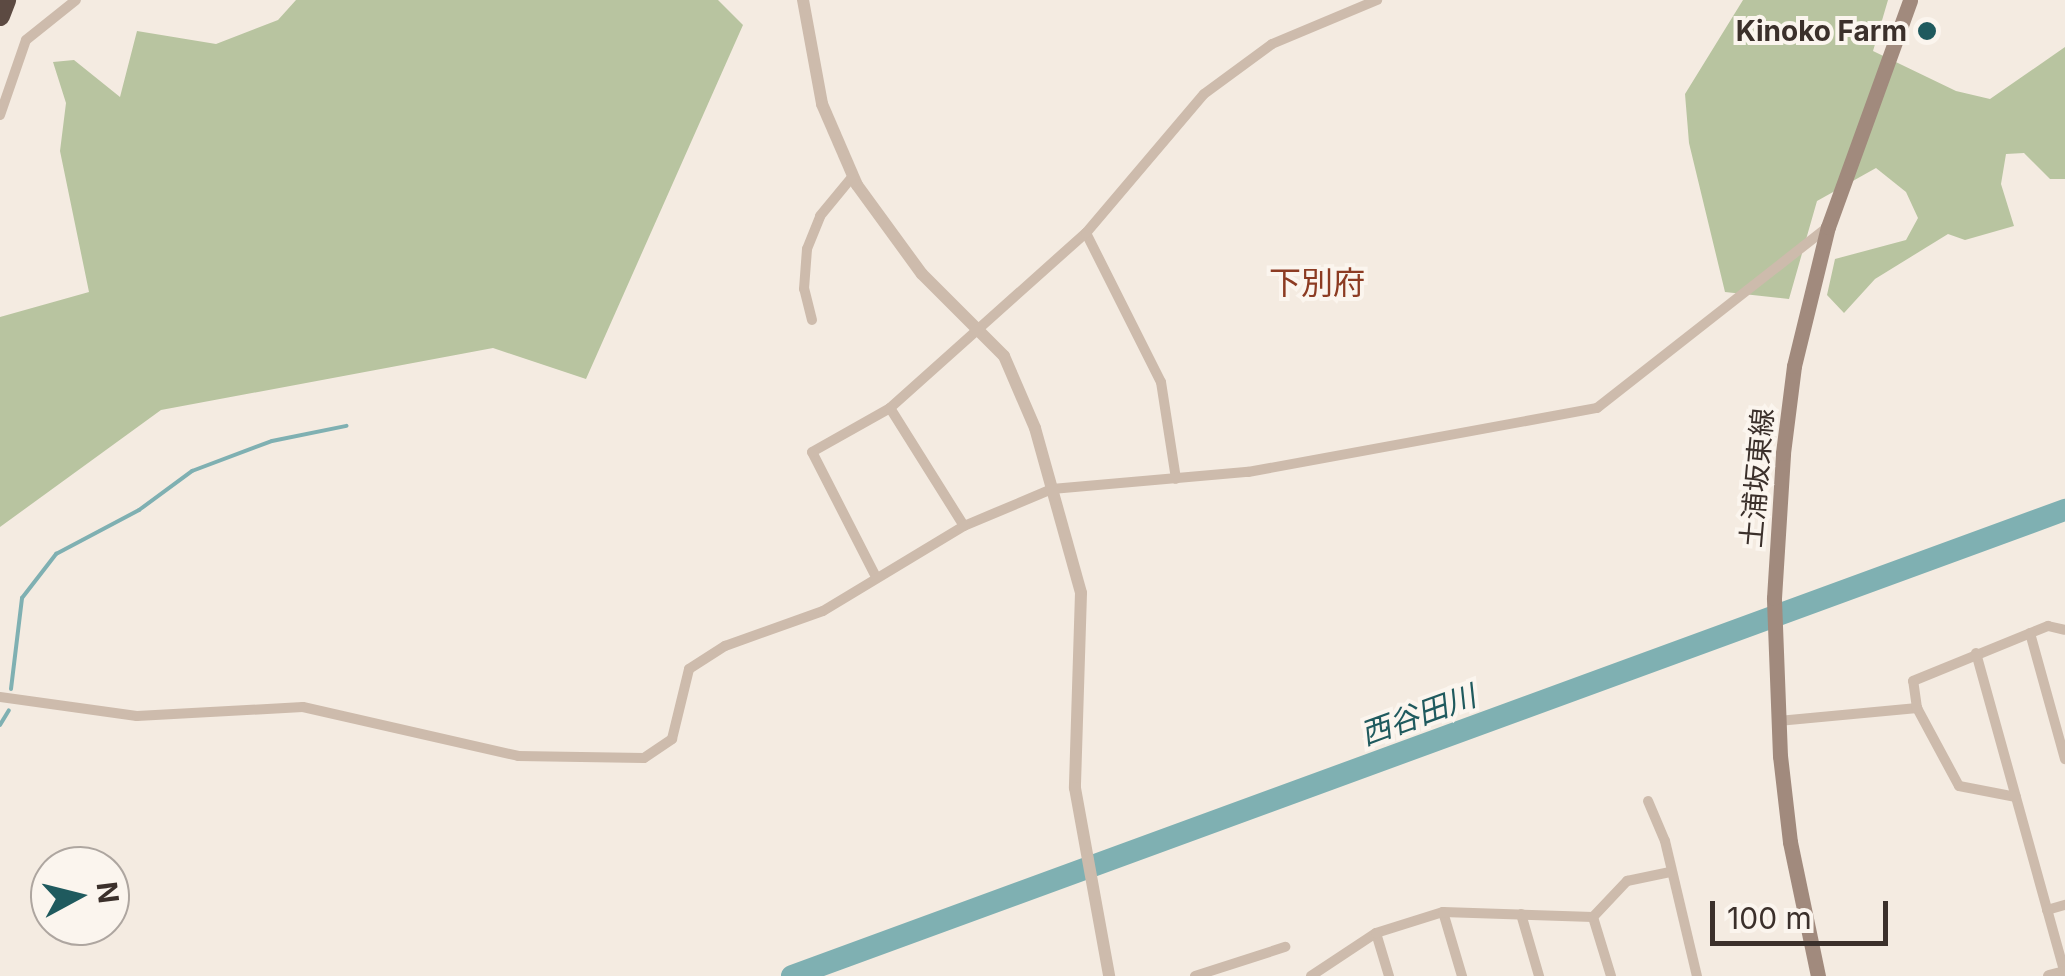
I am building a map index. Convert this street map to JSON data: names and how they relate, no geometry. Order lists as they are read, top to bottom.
{
  "streets": {
    "main road": ["土浦坂東線"]
  },
  "districts": ["下別府"],
  "water": ["西谷田川"],
  "places": ["Kinoko Farm"],
  "scale_bar": "100 m",
  "north": "right"
}
